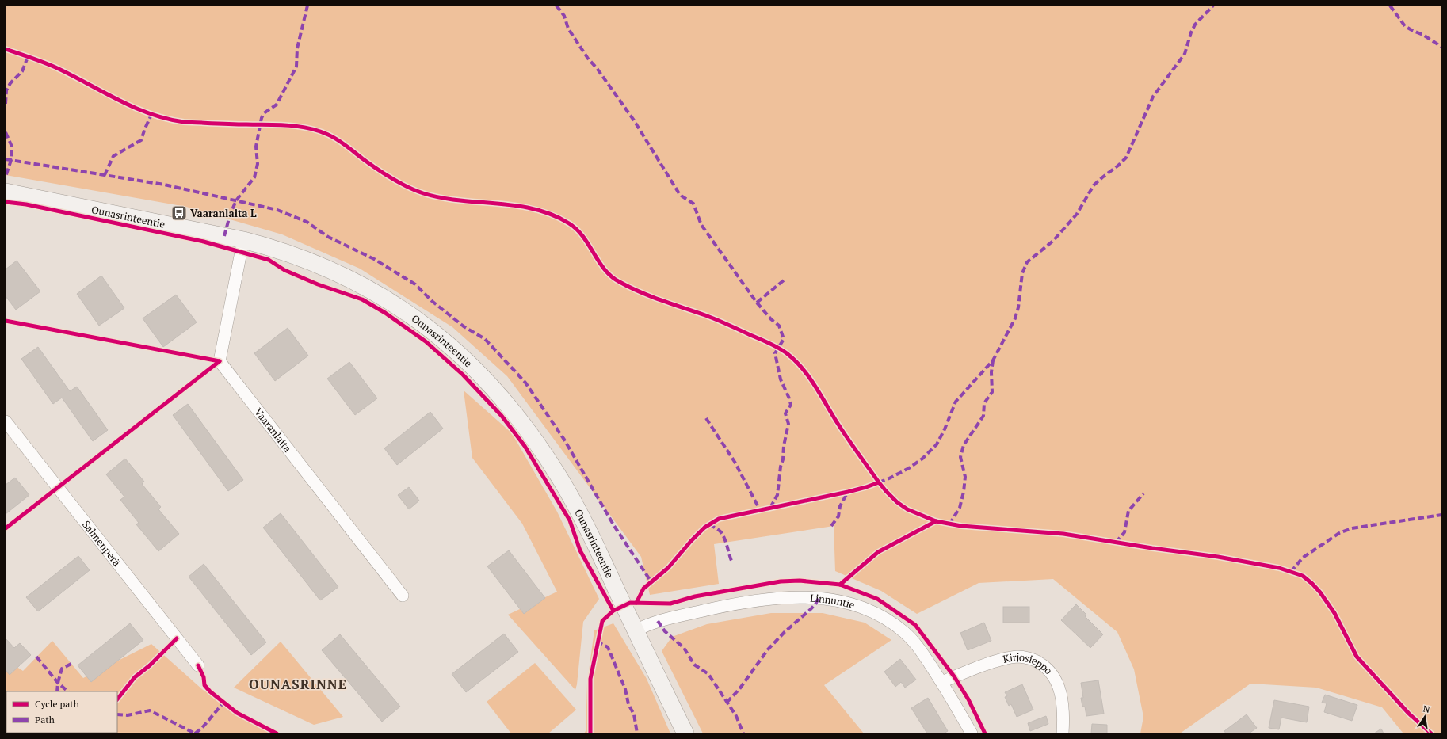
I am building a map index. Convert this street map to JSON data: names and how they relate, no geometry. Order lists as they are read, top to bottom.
{
  "streets": {
    "street": [
      "Ounasrinteentie",
      "Vaaranlaita",
      "Salmenperä",
      "Linnuntie",
      "Kirjosieppo"
    ]
  },
  "crossings": [
    ["Ounasrinteentie", "Vaaranlaita"],
    ["Ounasrinteentie", "Linnuntie"],
    ["Linnuntie", "Kirjosieppo"]
  ],
  "districts": ["OUNASRINNE"],
  "places": {
    "bus stop": ["Vaaranlaita L"]
  },
  "legend": ["Cycle path", "Path"],
  "north": "top"
}
